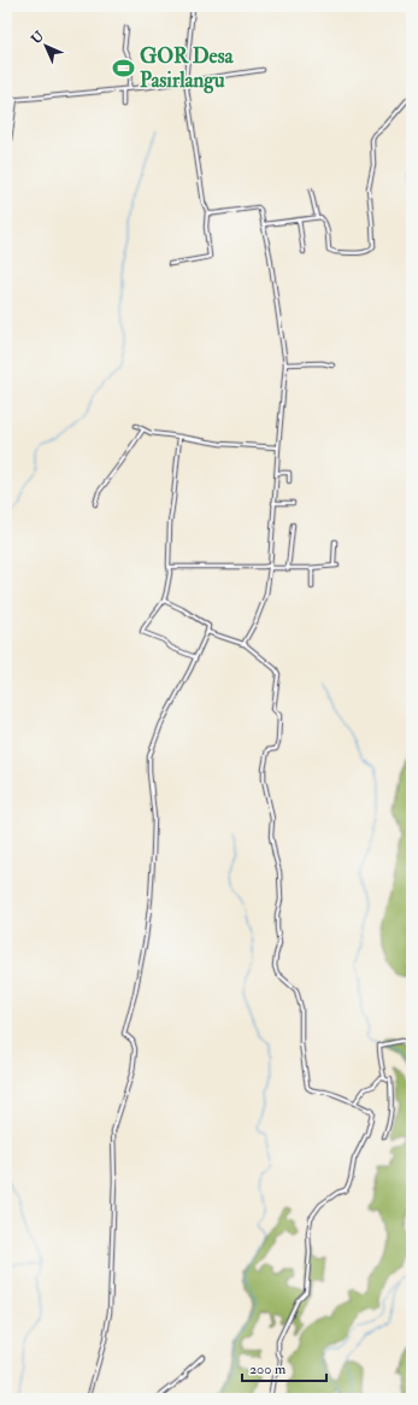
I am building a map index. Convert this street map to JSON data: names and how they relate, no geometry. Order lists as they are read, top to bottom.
{
  "places": {
    "sports": ["GOR Desa Pasirlangu"]
  },
  "scale_bar": "200 m",
  "north": "top left"
}
